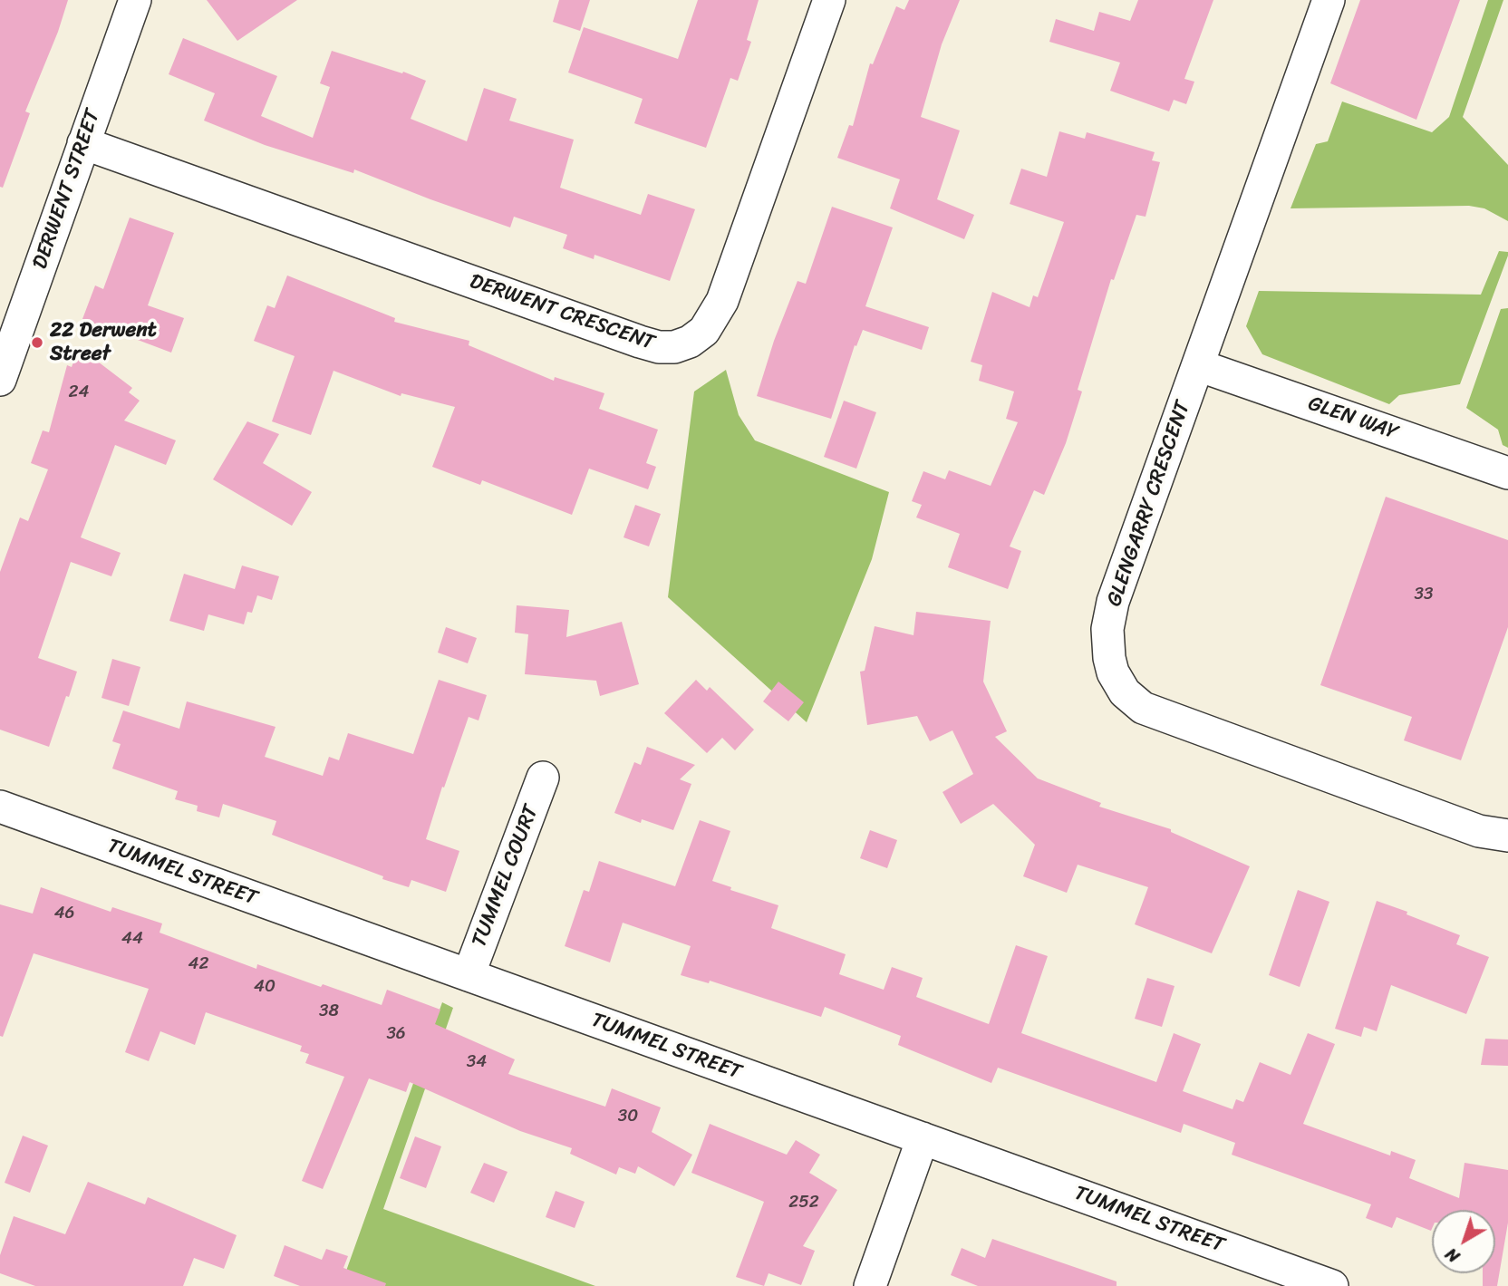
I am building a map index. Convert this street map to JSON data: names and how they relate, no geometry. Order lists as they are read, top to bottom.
{
  "streets": {
    "street": [
      "DERWENT STREET",
      "DERWENT CRESCENT",
      "GLEN WAY",
      "GLENGARRY CRESCENT",
      "TUMMEL STREET",
      "TUMMEL COURT"
    ]
  },
  "crossings": [
    ["DERWENT STREET", "DERWENT CRESCENT"],
    ["GLEN WAY", "GLENGARRY CRESCENT"],
    ["TUMMEL STREET", "TUMMEL COURT"]
  ],
  "places": ["22 Derwent Street"],
  "house_numbers": [
    "24",
    "33",
    "46",
    "44",
    "42",
    "40",
    "38",
    "36",
    "34",
    "30",
    "252"
  ],
  "north": "bottom left"
}
